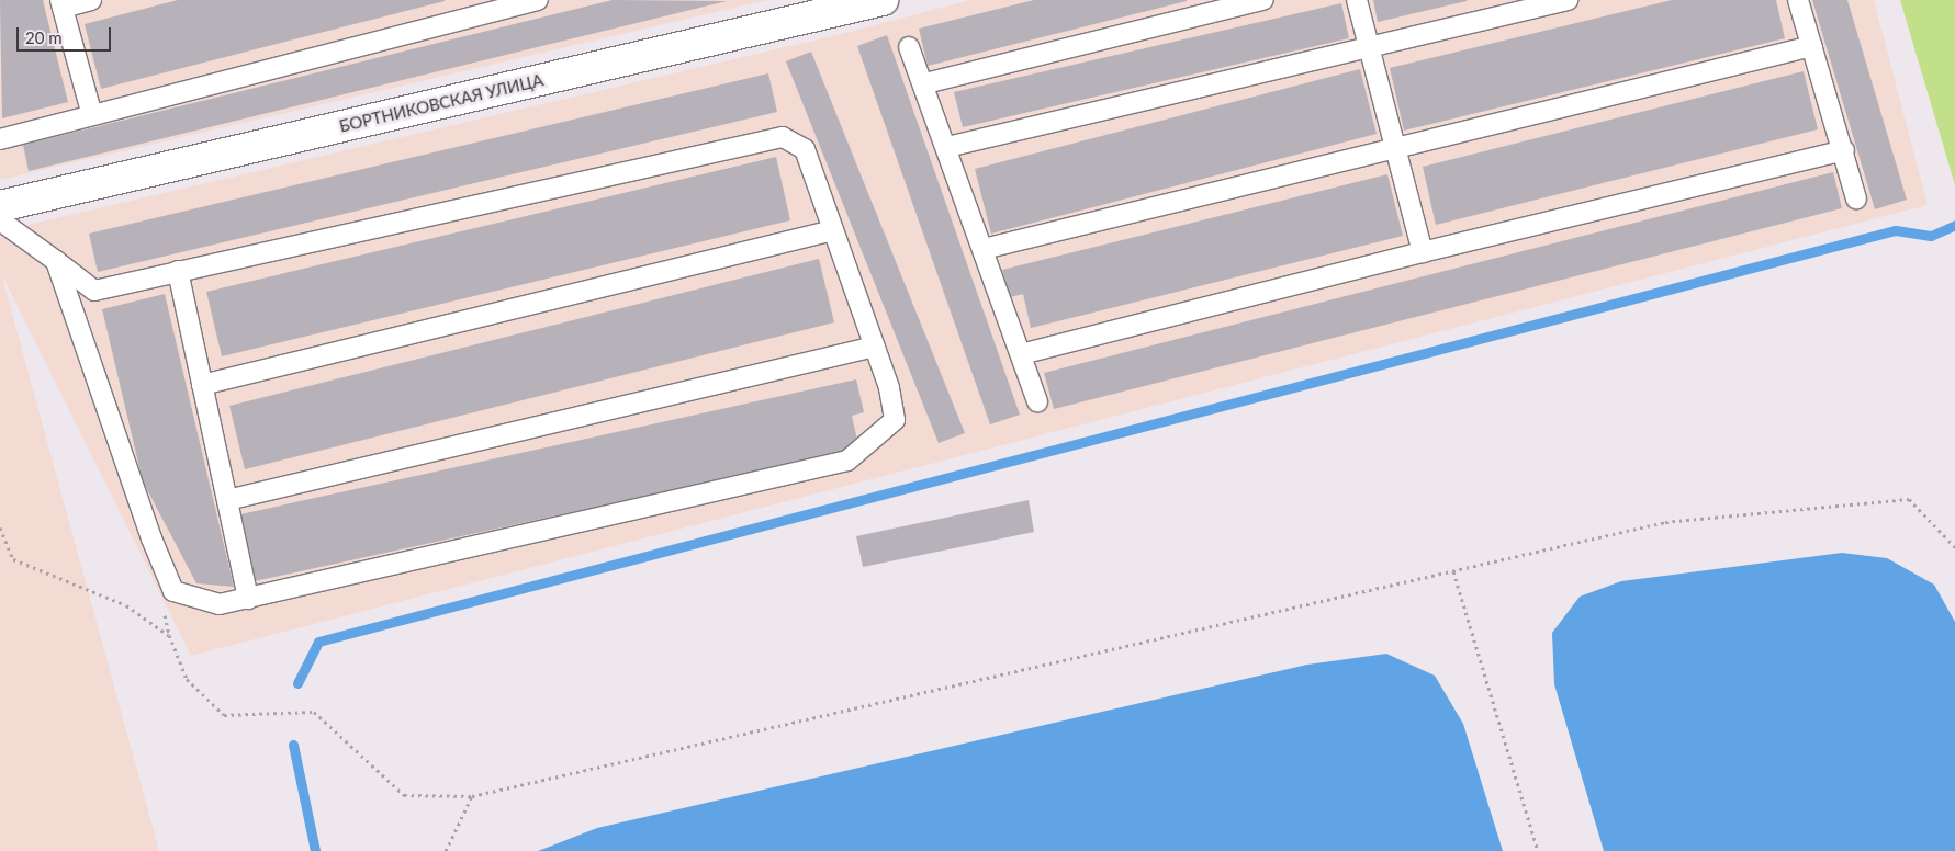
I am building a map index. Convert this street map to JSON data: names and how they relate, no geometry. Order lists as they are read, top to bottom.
{
  "streets": {
    "street": ["БОРТНИКОВСКАЯ УЛИЦА"]
  },
  "scale_bar": "20 m"
}
